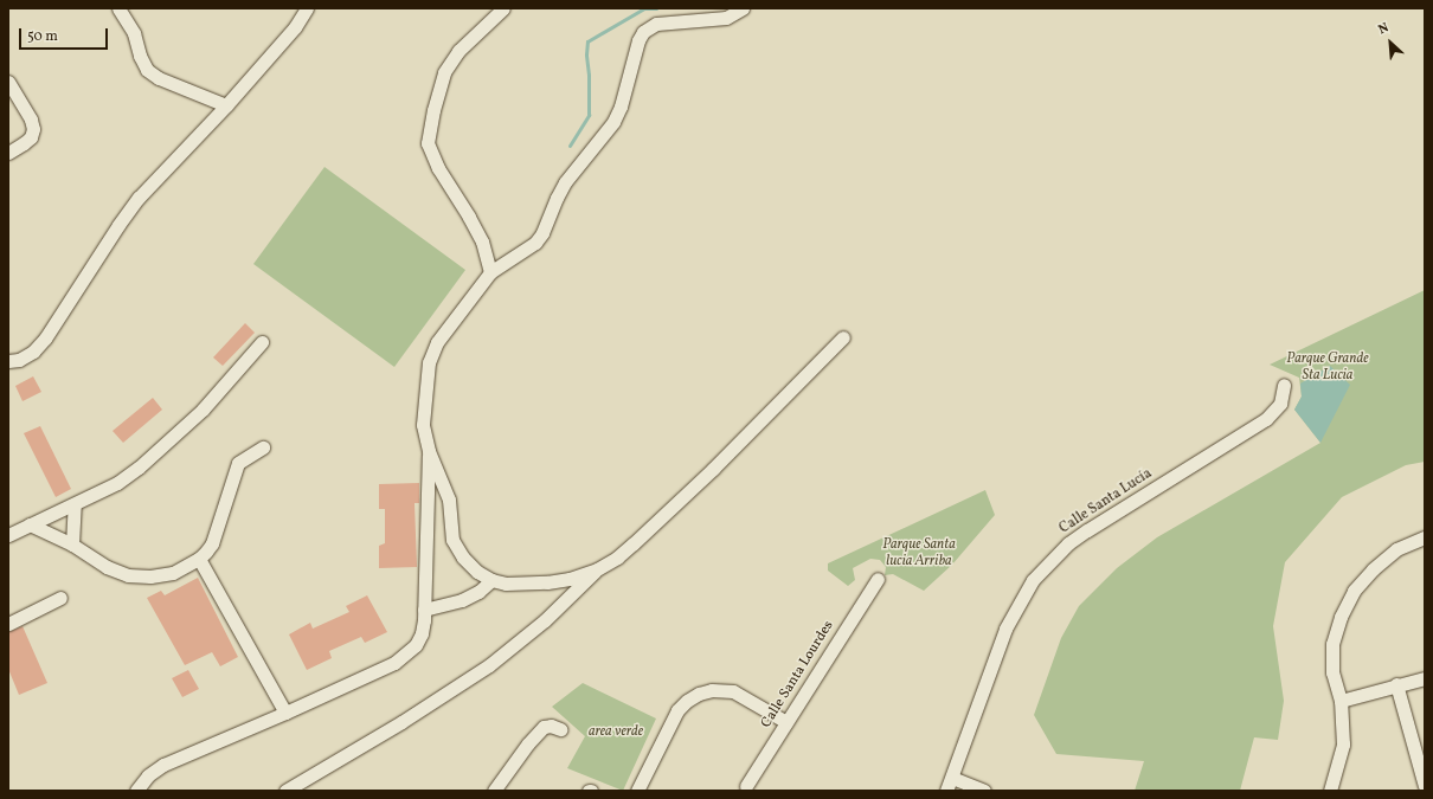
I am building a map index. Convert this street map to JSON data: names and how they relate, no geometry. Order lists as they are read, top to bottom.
{
  "streets": {
    "street": ["Calle Santa Lucía", "Calle Santa Lourdes"]
  },
  "parks": ["Parque Grande Sta Lucia", "Parque Santa lucia Arriba", "area verde"],
  "scale_bar": "50 m",
  "north": "top left"
}
